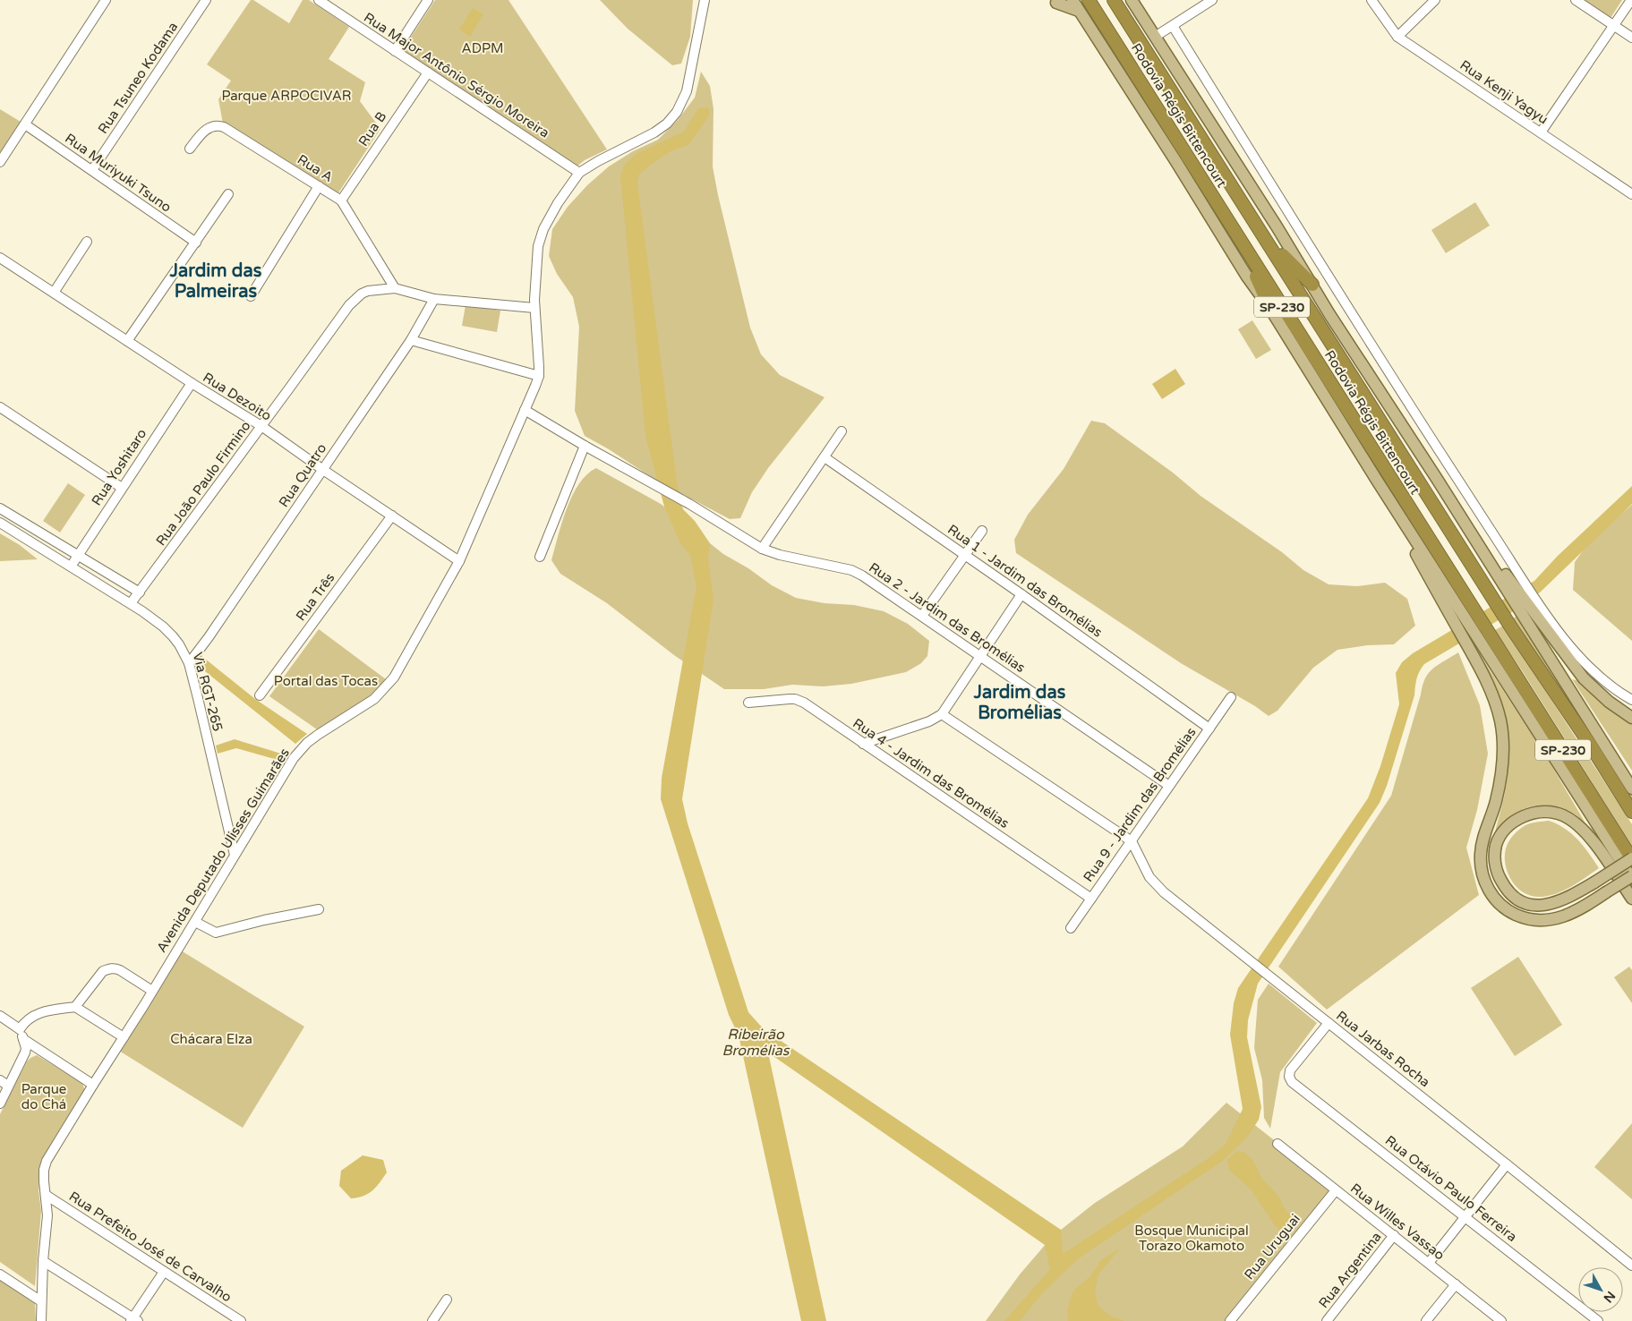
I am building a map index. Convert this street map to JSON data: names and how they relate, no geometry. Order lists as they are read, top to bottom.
{
  "streets": {
    "highway": ["Rodovia Régis Bittencourt", "SP-230"],
    "street": [
      "Rua Major Antônio Sérgio Moreira",
      "Rua Tsuneo Kodama",
      "Rua Kenji Yagyu",
      "Rua B",
      "Rua A",
      "Rua Muriyuki Tsuno",
      "Rua Dezoito",
      "Rua Yoshitaro",
      "Rua Quatro",
      "Rua João Paulo Firmino",
      "Rua 1 - Jardim das Bromélias",
      "Rua Três",
      "Rua 2 - Jardim das Bromélias",
      "Via RGT-265",
      "Rua 4 - Jardim das Bromélias",
      "Rua 9 - Jardim das Bromélias",
      "Avenida Deputado Ulisses Guimarães",
      "Rua Jarbas Rocha",
      "Rua Otávio Paulo Ferreira",
      "Rua Willes Vassao",
      "Rua Prefeito José de Carvalho",
      "Rua Uruguai",
      "Rua Argentina"
    ]
  },
  "crossings": [
    ["Rua Major Antônio Sérgio Moreira", "Rua B"],
    ["Rua Major Antônio Sérgio Moreira", "Avenida Deputado Ulisses Guimarães"],
    ["Rua Tsuneo Kodama", "Rua Muriyuki Tsuno"],
    ["Rua B", "Rua A"],
    ["Rua A", "Rua João Paulo Firmino"],
    ["Rua Dezoito", "Rua Yoshitaro"],
    ["Rua Dezoito", "Rua Quatro"],
    ["Rua Dezoito", "Rua João Paulo Firmino"],
    ["Rua Dezoito", "Rua Três"],
    ["Rua Dezoito", "Avenida Deputado Ulisses Guimarães"],
    ["Rua Yoshitaro", "Via RGT-265"],
    ["Rua Quatro", "Via RGT-265"],
    ["Rua João Paulo Firmino", "Via RGT-265"],
    ["Rua 1 - Jardim das Bromélias", "Rua 9 - Jardim das Bromélias"],
    ["Rua 2 - Jardim das Bromélias", "Rua 9 - Jardim das Bromélias"],
    ["Rua 2 - Jardim das Bromélias", "Avenida Deputado Ulisses Guimarães"],
    ["Via RGT-265", "Avenida Deputado Ulisses Guimarães"],
    ["Rua 4 - Jardim das Bromélias", "Rua 9 - Jardim das Bromélias"],
    ["Rua 9 - Jardim das Bromélias", "Rua Jarbas Rocha"],
    ["Avenida Deputado Ulisses Guimarães", "Rua Prefeito José de Carvalho"],
    ["Rua Jarbas Rocha", "Rua Otávio Paulo Ferreira"],
    ["Rua Willes Vassao", "Rua Uruguai"],
    ["Rua Willes Vassao", "Rua Argentina"]
  ],
  "districts": ["Jardim das Palmeiras", "Jardim das Bromélias"],
  "water": ["Ribeirão Bromélias"],
  "parks": [
    "ADPM",
    "Parque ARPOCIVAR",
    "Portal das Tocas",
    "Chácara Elza",
    "Parque do Chá",
    "Bosque Municipal Torazo Okamoto"
  ],
  "north": "bottom right"
}
